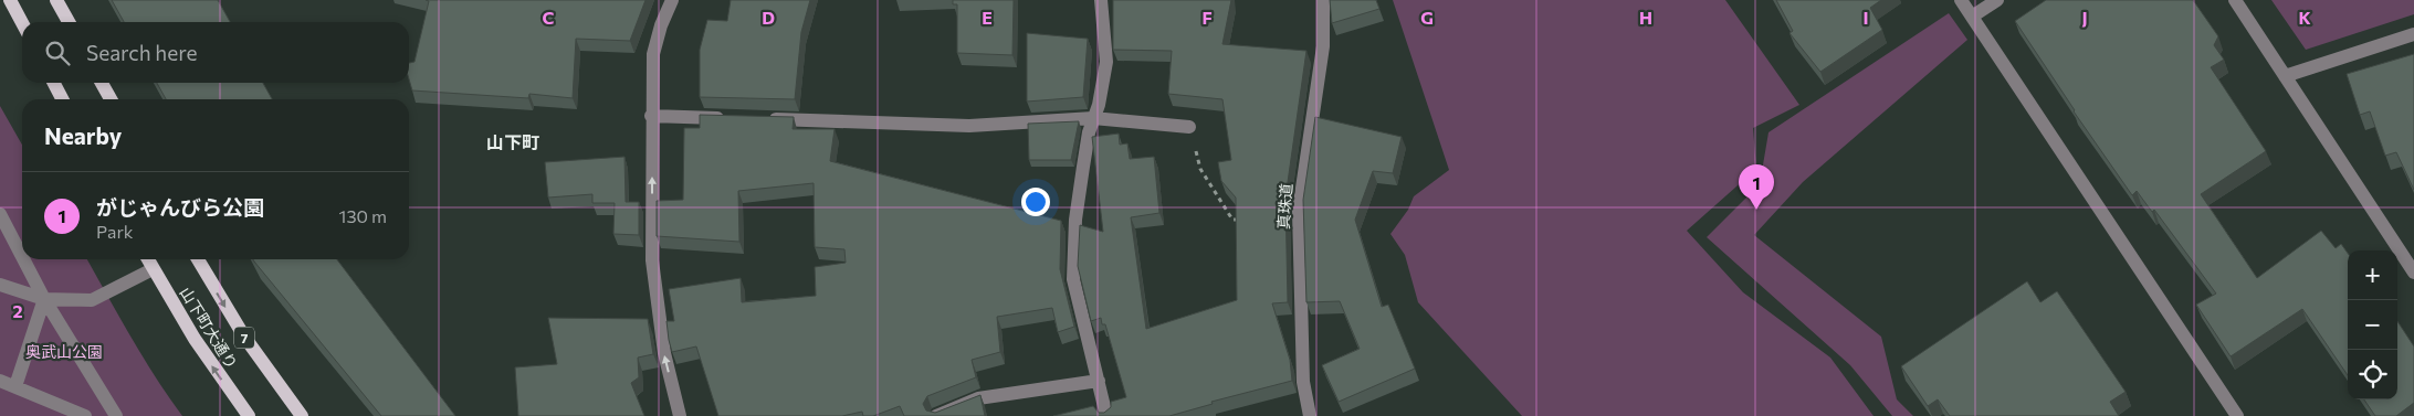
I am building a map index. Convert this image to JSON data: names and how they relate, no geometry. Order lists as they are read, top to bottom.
{
  "streets": {
    "main road": ["山下町大通り", "7"],
    "street": ["真珠道"]
  },
  "districts": ["山下町"],
  "parks": ["奥武山公園"],
  "page": {
    "search": "Search here",
    "heading": "Nearby",
    "pins": "1",
    "list": [
      {
        "mark": "1",
        "name": "がじゃんびら公園",
        "note": "Park",
        "value": "130 m"
      }
    ],
    "map_buttons": ["+", "−"]
  },
  "grid": {
    "columns": [
      "C",
      "D",
      "E",
      "F",
      "G",
      "H",
      "I",
      "J",
      "K"
    ],
    "rows": ["2"]
  }
}
